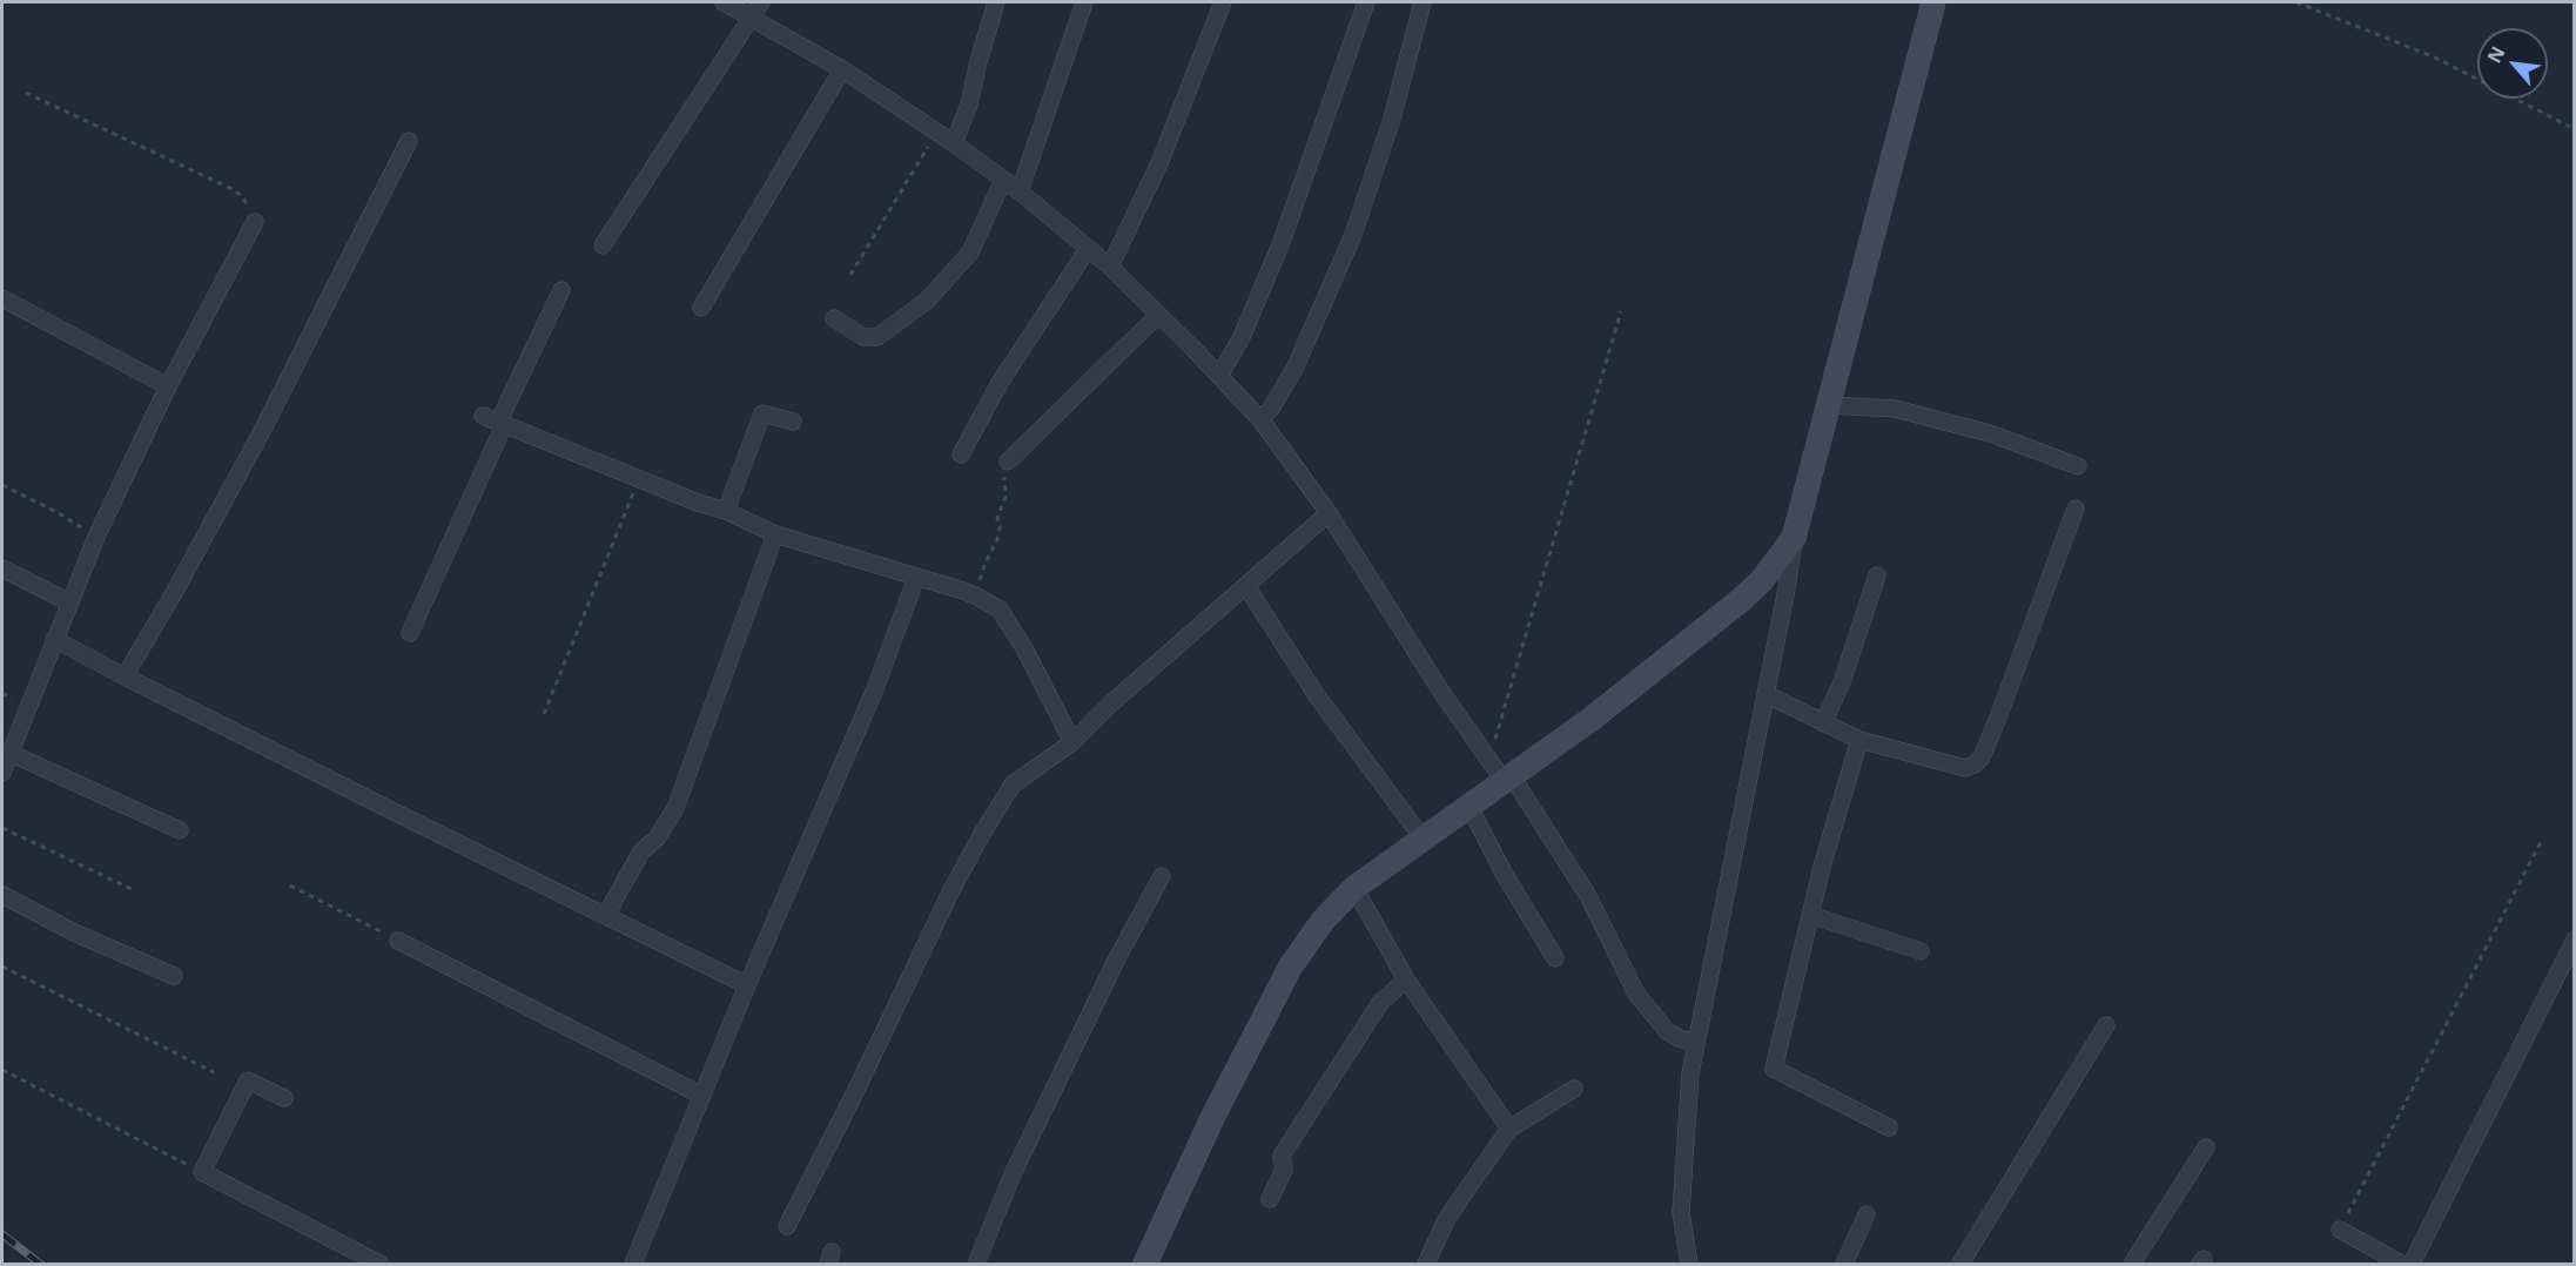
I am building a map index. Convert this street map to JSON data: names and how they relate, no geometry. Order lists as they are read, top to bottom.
{
  "north": "top left"
}
